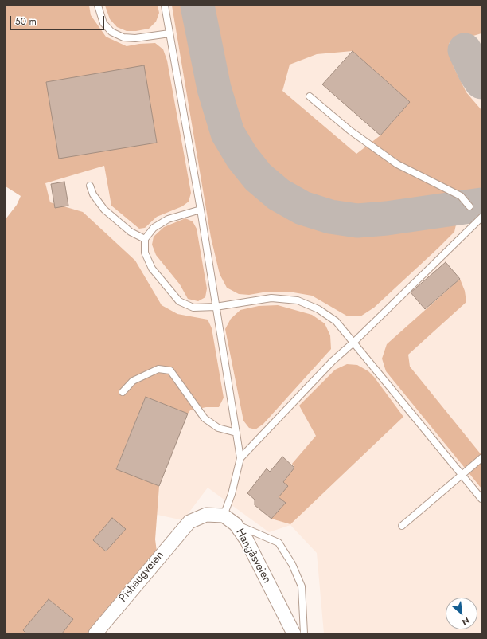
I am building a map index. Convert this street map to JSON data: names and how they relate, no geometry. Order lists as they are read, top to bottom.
{
  "streets": {
    "street": ["Hangåsveien", "Rishaugveien"]
  },
  "crossings": [
    ["Hangåsveien", "Rishaugveien"]
  ],
  "scale_bar": "50 m",
  "north": "bottom right"
}
